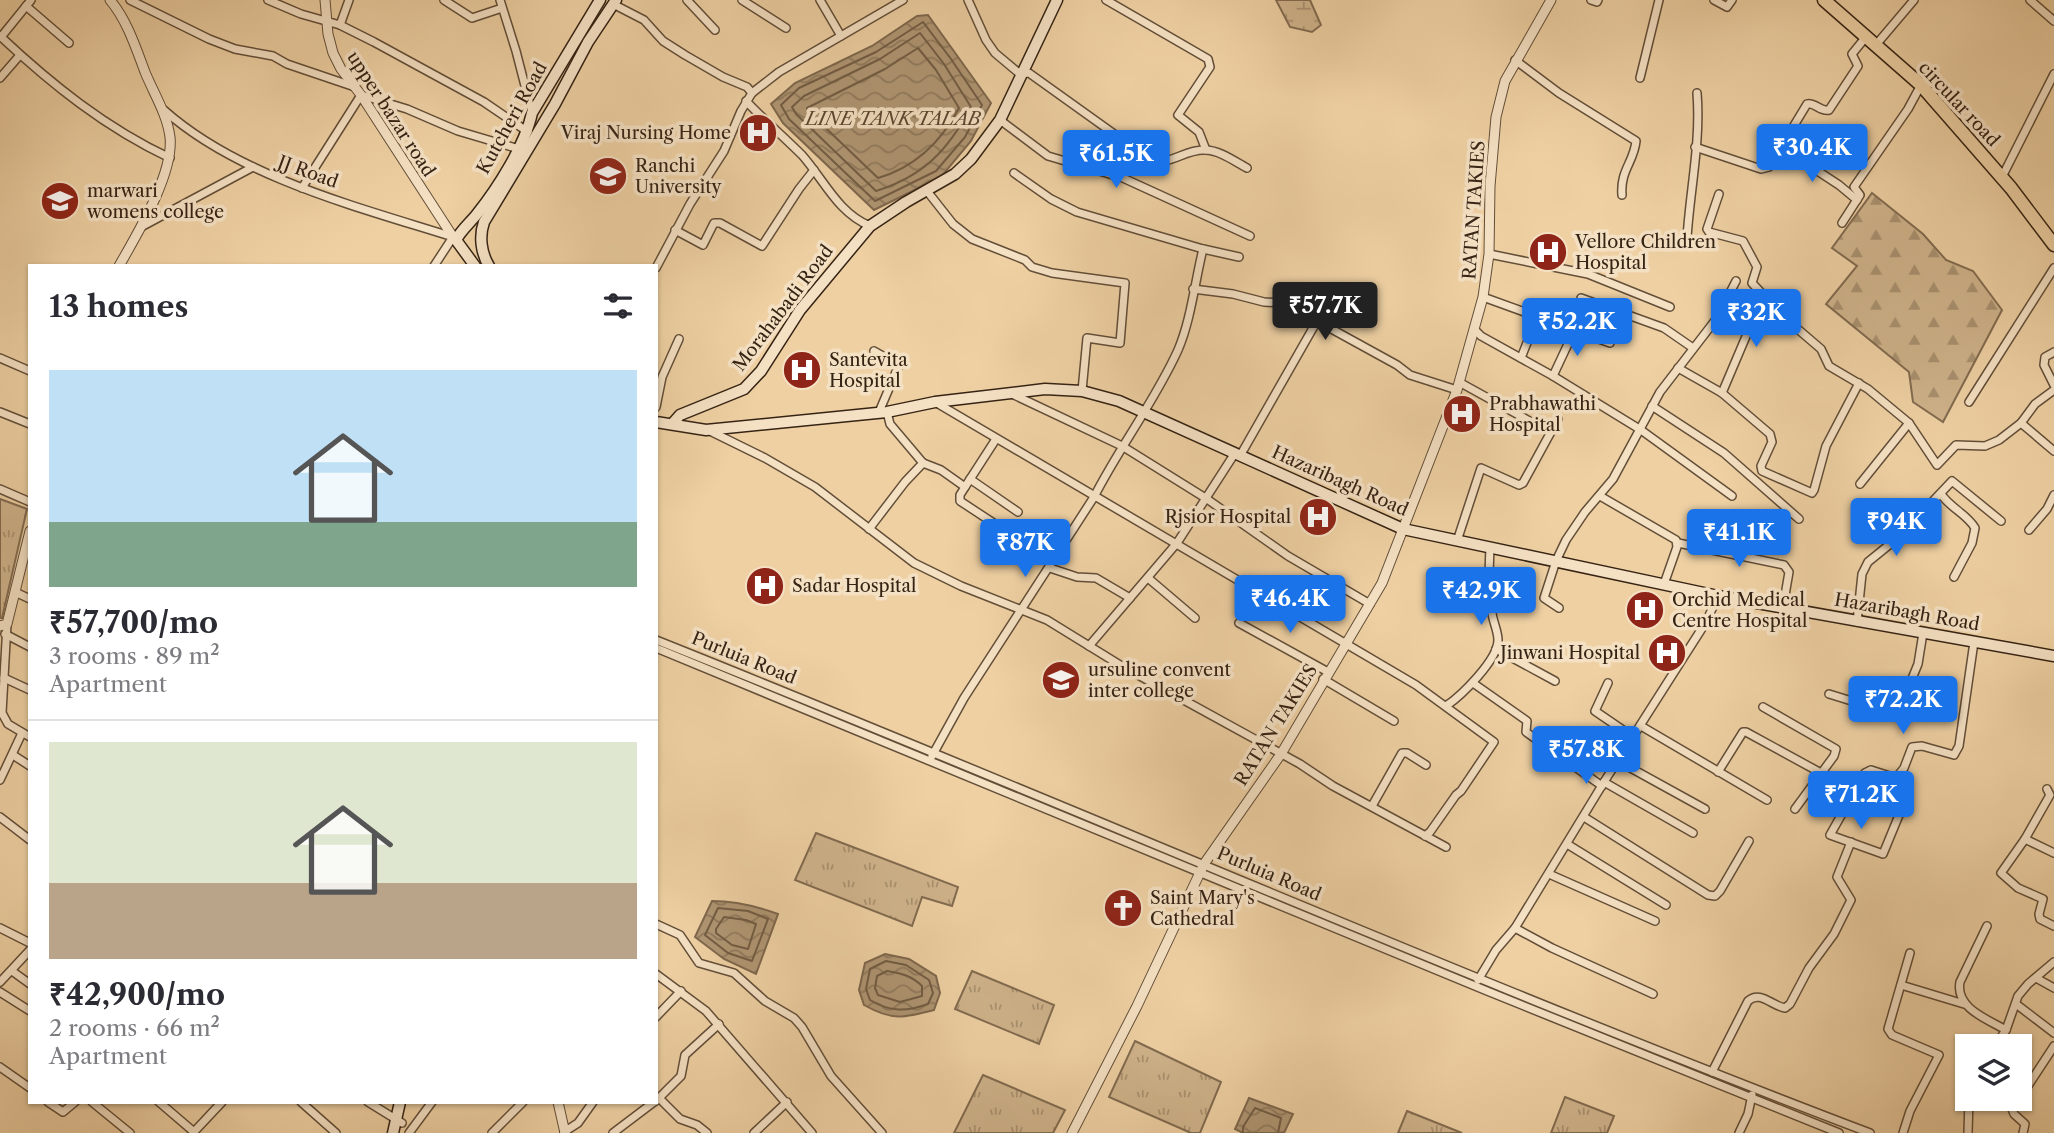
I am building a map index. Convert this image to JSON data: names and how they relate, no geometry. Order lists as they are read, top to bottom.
{
  "streets": {
    "main road": [
      "circular road",
      "Kutcheri Road",
      "Morahabadi Road",
      "Hazaribagh Road"
    ],
    "street": [
      "upper bazar road",
      "JJ Road",
      "RATAN TAKIES",
      "Purluia Road"
    ]
  },
  "crossings": [
    ["upper bazar road", "Kutcheri Road"],
    ["upper bazar road", "JJ Road"],
    ["Kutcheri Road", "JJ Road"],
    ["RATAN TAKIES", "Hazaribagh Road"],
    ["RATAN TAKIES", "Purluia Road"],
    ["Morahabadi Road", "Hazaribagh Road"]
  ],
  "water": ["LINE TANK TALAB"],
  "places": {
    "hospital": [
      "Viraj Nursing Home",
      "Vellore Children Hospital",
      "Santevita Hospital",
      "Prabhawathi Hospital",
      "Rjsior Hospital",
      "Sadar Hospital",
      "Orchid Medical Centre Hospital",
      "Jinwani Hospital"
    ],
    "school or university": ["Ranchi University", "marwari womens college", "ursuline convent inter college"],
    "church": ["Saint Mary's Cathedral"]
  },
  "page": {
    "price": [
      "₹30.4K",
      "₹61.5K",
      "₹57.7K",
      "₹32K",
      "₹52.2K",
      "₹94K",
      "₹41.1K",
      "₹87K",
      "₹42.9K",
      "₹46.4K",
      "₹72.2K",
      "₹57.8K",
      "₹71.2K"
    ],
    "heading": "13 homes",
    "list": [
      {
        "name": "₹57,700/mo",
        "note": "3 rooms · 89 m² · Apartment"
      },
      {
        "name": "₹42,900/mo",
        "note": "2 rooms · 66 m² · Apartment"
      }
    ]
  }
}
